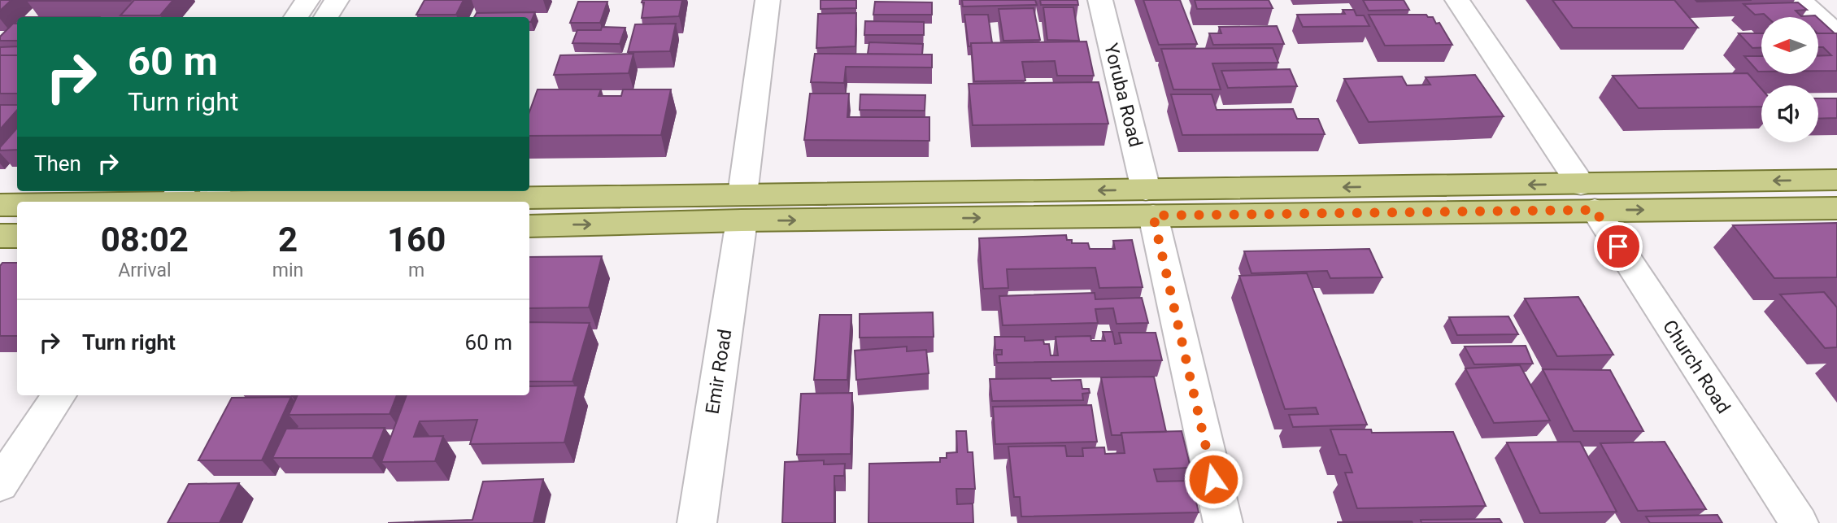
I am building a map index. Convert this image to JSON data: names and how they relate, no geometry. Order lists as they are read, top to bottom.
{
  "streets": {
    "street": ["Yoruba Road", "Church Road", "Emir Road"]
  },
  "north": "left",
  "page": {
    "turn": ["60 m", "Turn right"],
    "then": "Then",
    "eta": [
      "08:02",
      "Arrival",
      "2",
      "min",
      "160",
      "m"
    ],
    "list": [
      {
        "name": "Turn right",
        "value": "60 m"
      }
    ]
  }
}
